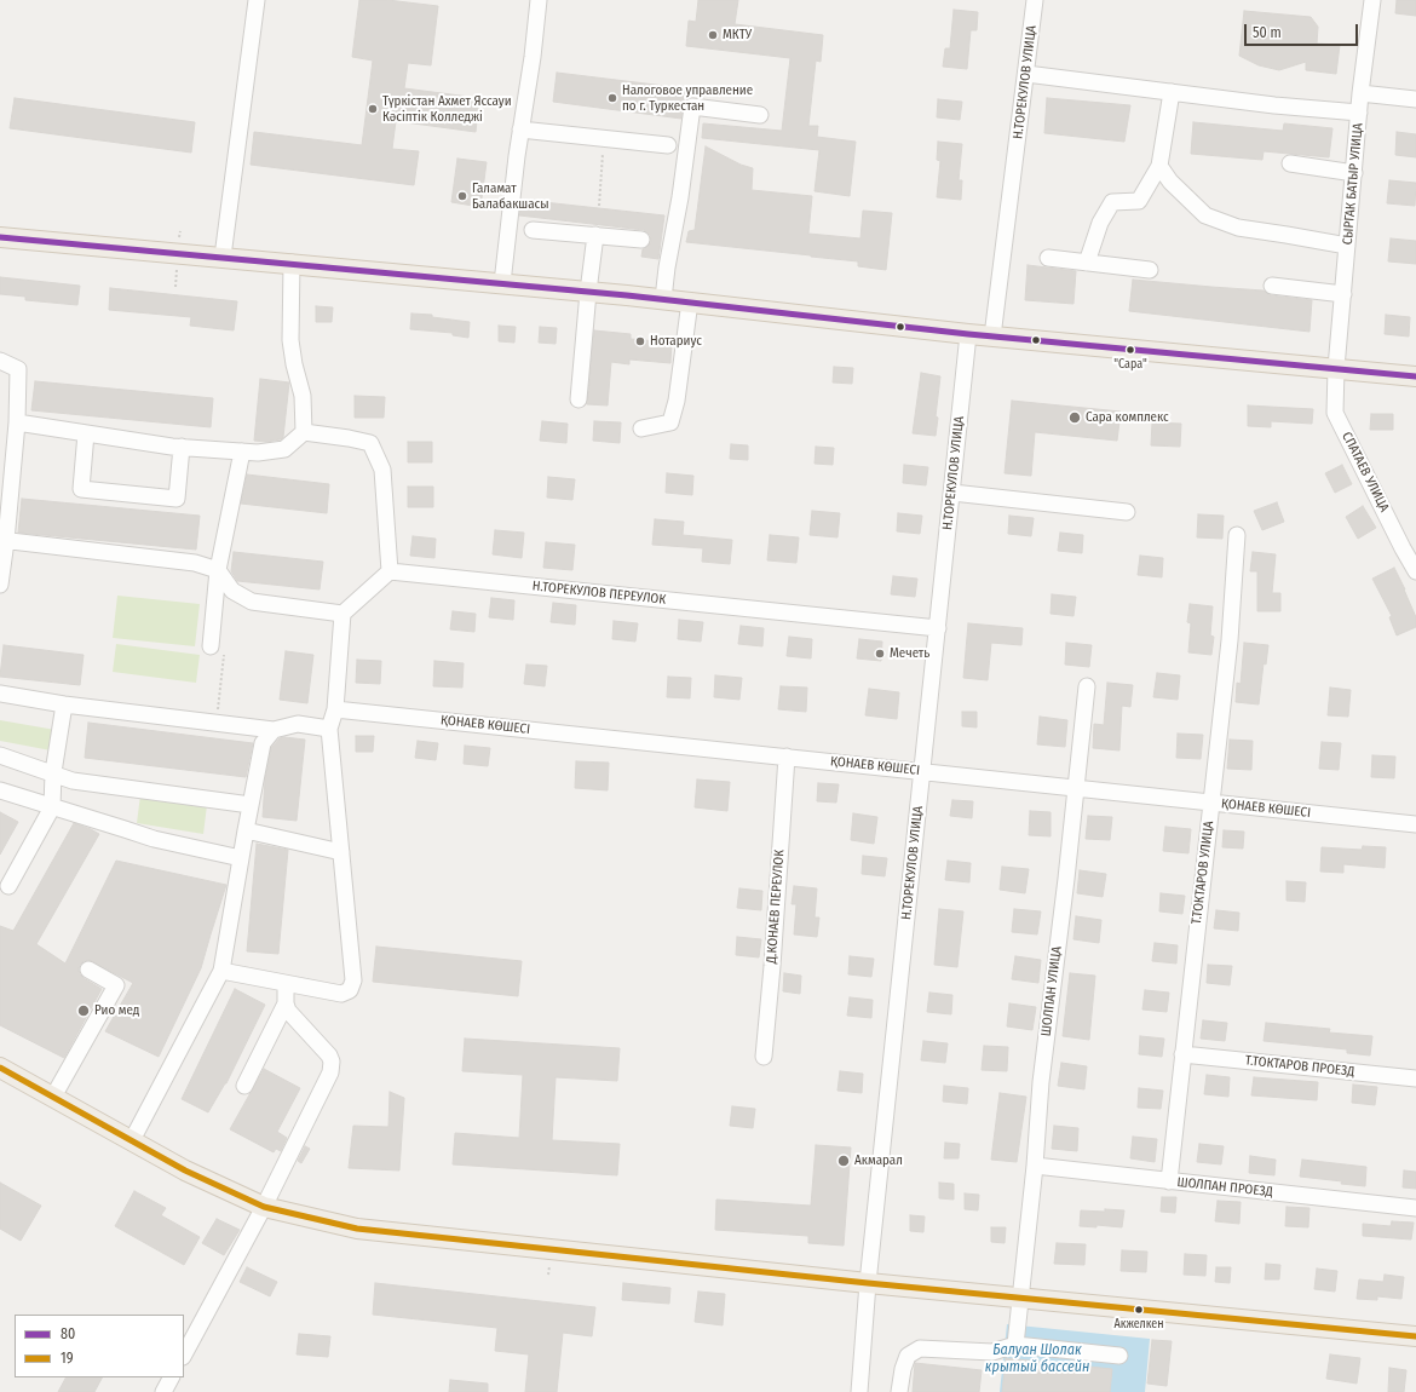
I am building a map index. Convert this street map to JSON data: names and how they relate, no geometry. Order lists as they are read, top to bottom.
{
  "streets": {
    "street": [
      "Н.ТОРЕКУЛОВ УЛИЦА",
      "СЫРГАК БАТЫР УЛИЦА",
      "СПАТАЕВ УЛИЦА",
      "Н.ТОРЕКУЛОВ ПЕРЕУЛОК",
      "ҚОНАЕВ КӨШЕСІ",
      "Т.ТОКТАРОВ УЛИЦА",
      "Д.КОНАЕВ ПЕРЕУЛОК",
      "ШОЛПАН УЛИЦА",
      "Т.ТОКТАРОВ ПРОЕЗД",
      "ШОЛПАН ПРОЕЗД"
    ]
  },
  "crossings": [
    ["Н.ТОРЕКУЛОВ УЛИЦА", "Н.ТОРЕКУЛОВ ПЕРЕУЛОК"],
    ["Н.ТОРЕКУЛОВ УЛИЦА", "ҚОНАЕВ КӨШЕСІ"],
    ["СЫРГАК БАТЫР УЛИЦА", "СПАТАЕВ УЛИЦА"],
    ["ҚОНАЕВ КӨШЕСІ", "Т.ТОКТАРОВ УЛИЦА"],
    ["ҚОНАЕВ КӨШЕСІ", "Д.КОНАЕВ ПЕРЕУЛОК"],
    ["ҚОНАЕВ КӨШЕСІ", "ШОЛПАН УЛИЦА"],
    ["Т.ТОКТАРОВ УЛИЦА", "Т.ТОКТАРОВ ПРОЕЗД"],
    ["Т.ТОКТАРОВ УЛИЦА", "ШОЛПАН ПРОЕЗД"],
    ["ШОЛПАН УЛИЦА", "ШОЛПАН ПРОЕЗД"]
  ],
  "water": ["Балуан Шолак крытый бассейн"],
  "places": [
    "МКТУ",
    "Налоговое управление по г. Туркестан",
    "Түркістан Ахмет Яссауи Кәсіптік Колледжі",
    "Галамат Балабакшасы",
    "Нотариус",
    "\"Сара\"",
    "Сара комплекс",
    "Мечеть",
    "Рио мед",
    "Акмарал",
    "Акжелкен"
  ],
  "lines": ["transit line 80", "transit line 19"],
  "legend": ["80", "19"],
  "scale_bar": "50 m"
}
